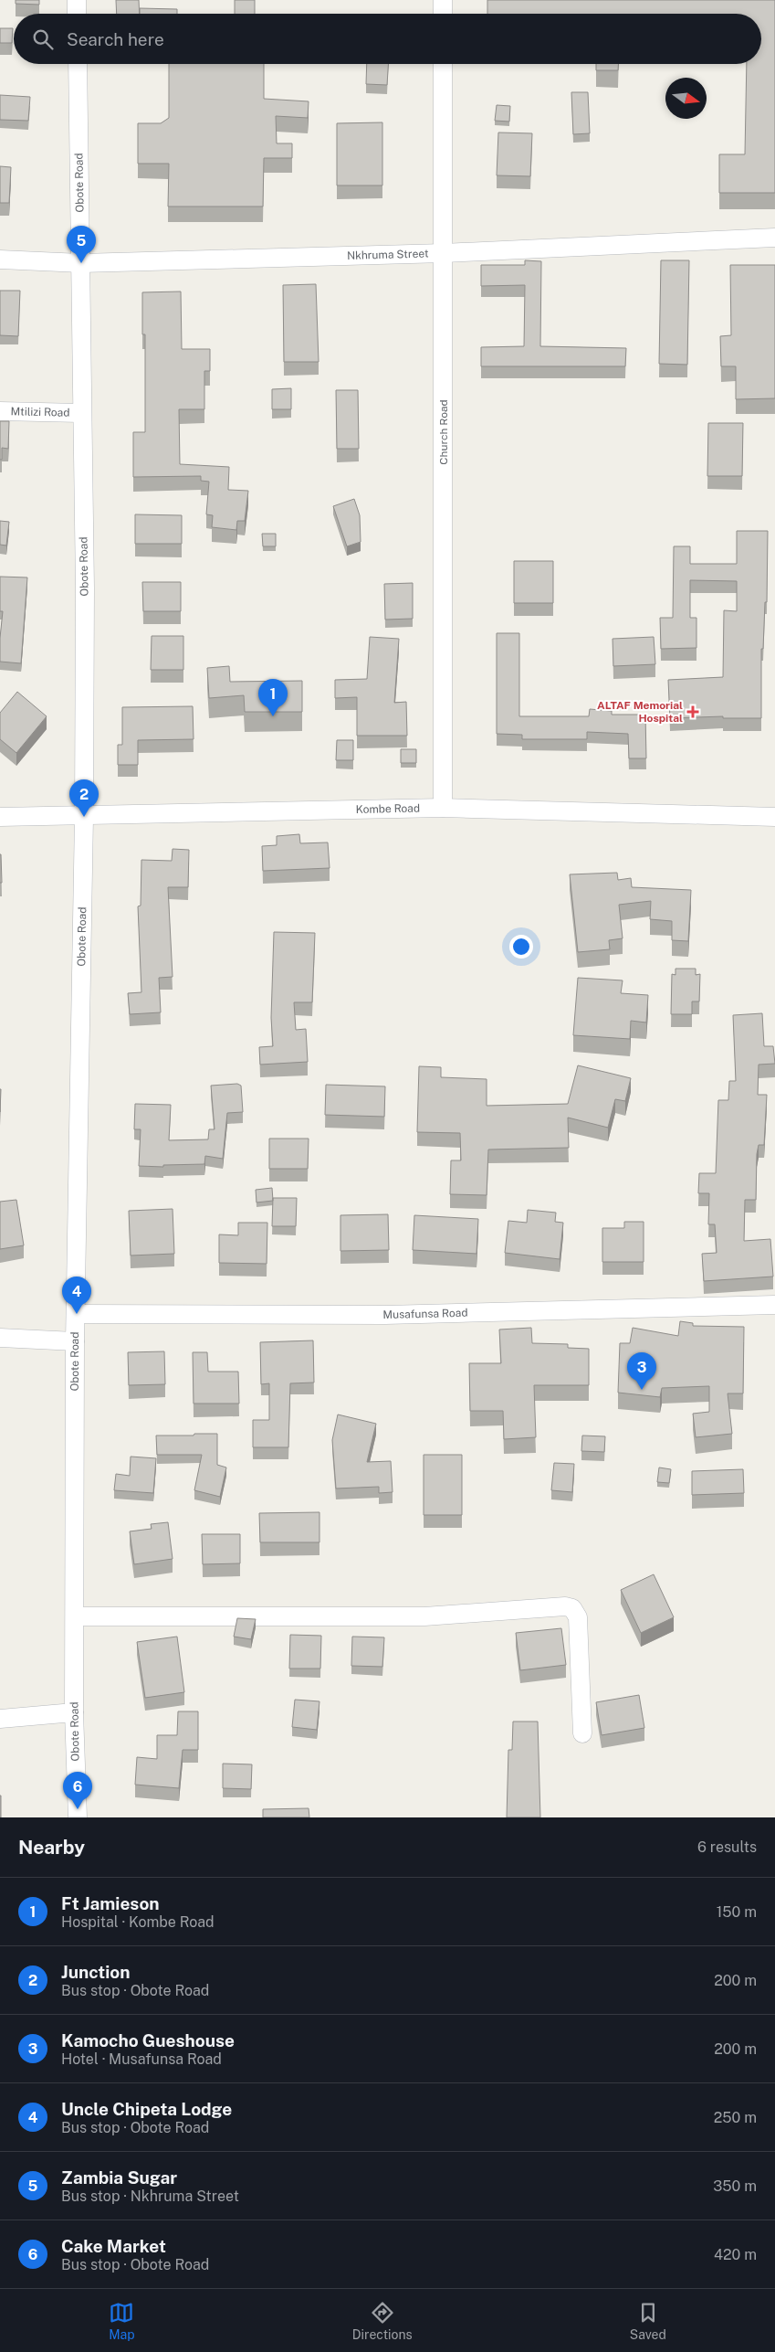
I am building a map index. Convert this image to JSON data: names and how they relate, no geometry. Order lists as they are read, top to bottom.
{
  "streets": {
    "street": [
      "Obote Road",
      "Nkhruma Street",
      "Mtilizi Road",
      "Church Road",
      "Kombe Road",
      "Musafunsa Road"
    ]
  },
  "crossings": [
    ["Obote Road", "Nkhruma Street"],
    ["Obote Road", "Mtilizi Road"],
    ["Obote Road", "Kombe Road"],
    ["Obote Road", "Musafunsa Road"],
    ["Nkhruma Street", "Church Road"],
    ["Church Road", "Kombe Road"]
  ],
  "places": {
    "health": ["ALTAF Memorial Hospital"]
  },
  "north": "right",
  "page": {
    "search": "Search here",
    "pins": [
      "5",
      "1",
      "2",
      "4",
      "3",
      "6"
    ],
    "heading": ["Nearby", "6 results"],
    "list": [
      {
        "mark": "1",
        "name": "Ft Jamieson",
        "note": "Hospital · Kombe Road",
        "value": "150 m"
      },
      {
        "mark": "2",
        "name": "Junction",
        "note": "Bus stop · Obote Road",
        "value": "200 m"
      },
      {
        "mark": "3",
        "name": "Kamocho Gueshouse",
        "note": "Hotel · Musafunsa Road",
        "value": "200 m"
      },
      {
        "mark": "4",
        "name": "Uncle Chipeta Lodge",
        "note": "Bus stop · Obote Road",
        "value": "250 m"
      },
      {
        "mark": "5",
        "name": "Zambia Sugar",
        "note": "Bus stop · Nkhruma Street",
        "value": "350 m"
      },
      {
        "mark": "6",
        "name": "Cake Market",
        "note": "Bus stop · Obote Road",
        "value": "420 m"
      }
    ],
    "nav": ["Map", "Directions", "Saved"]
  }
}
